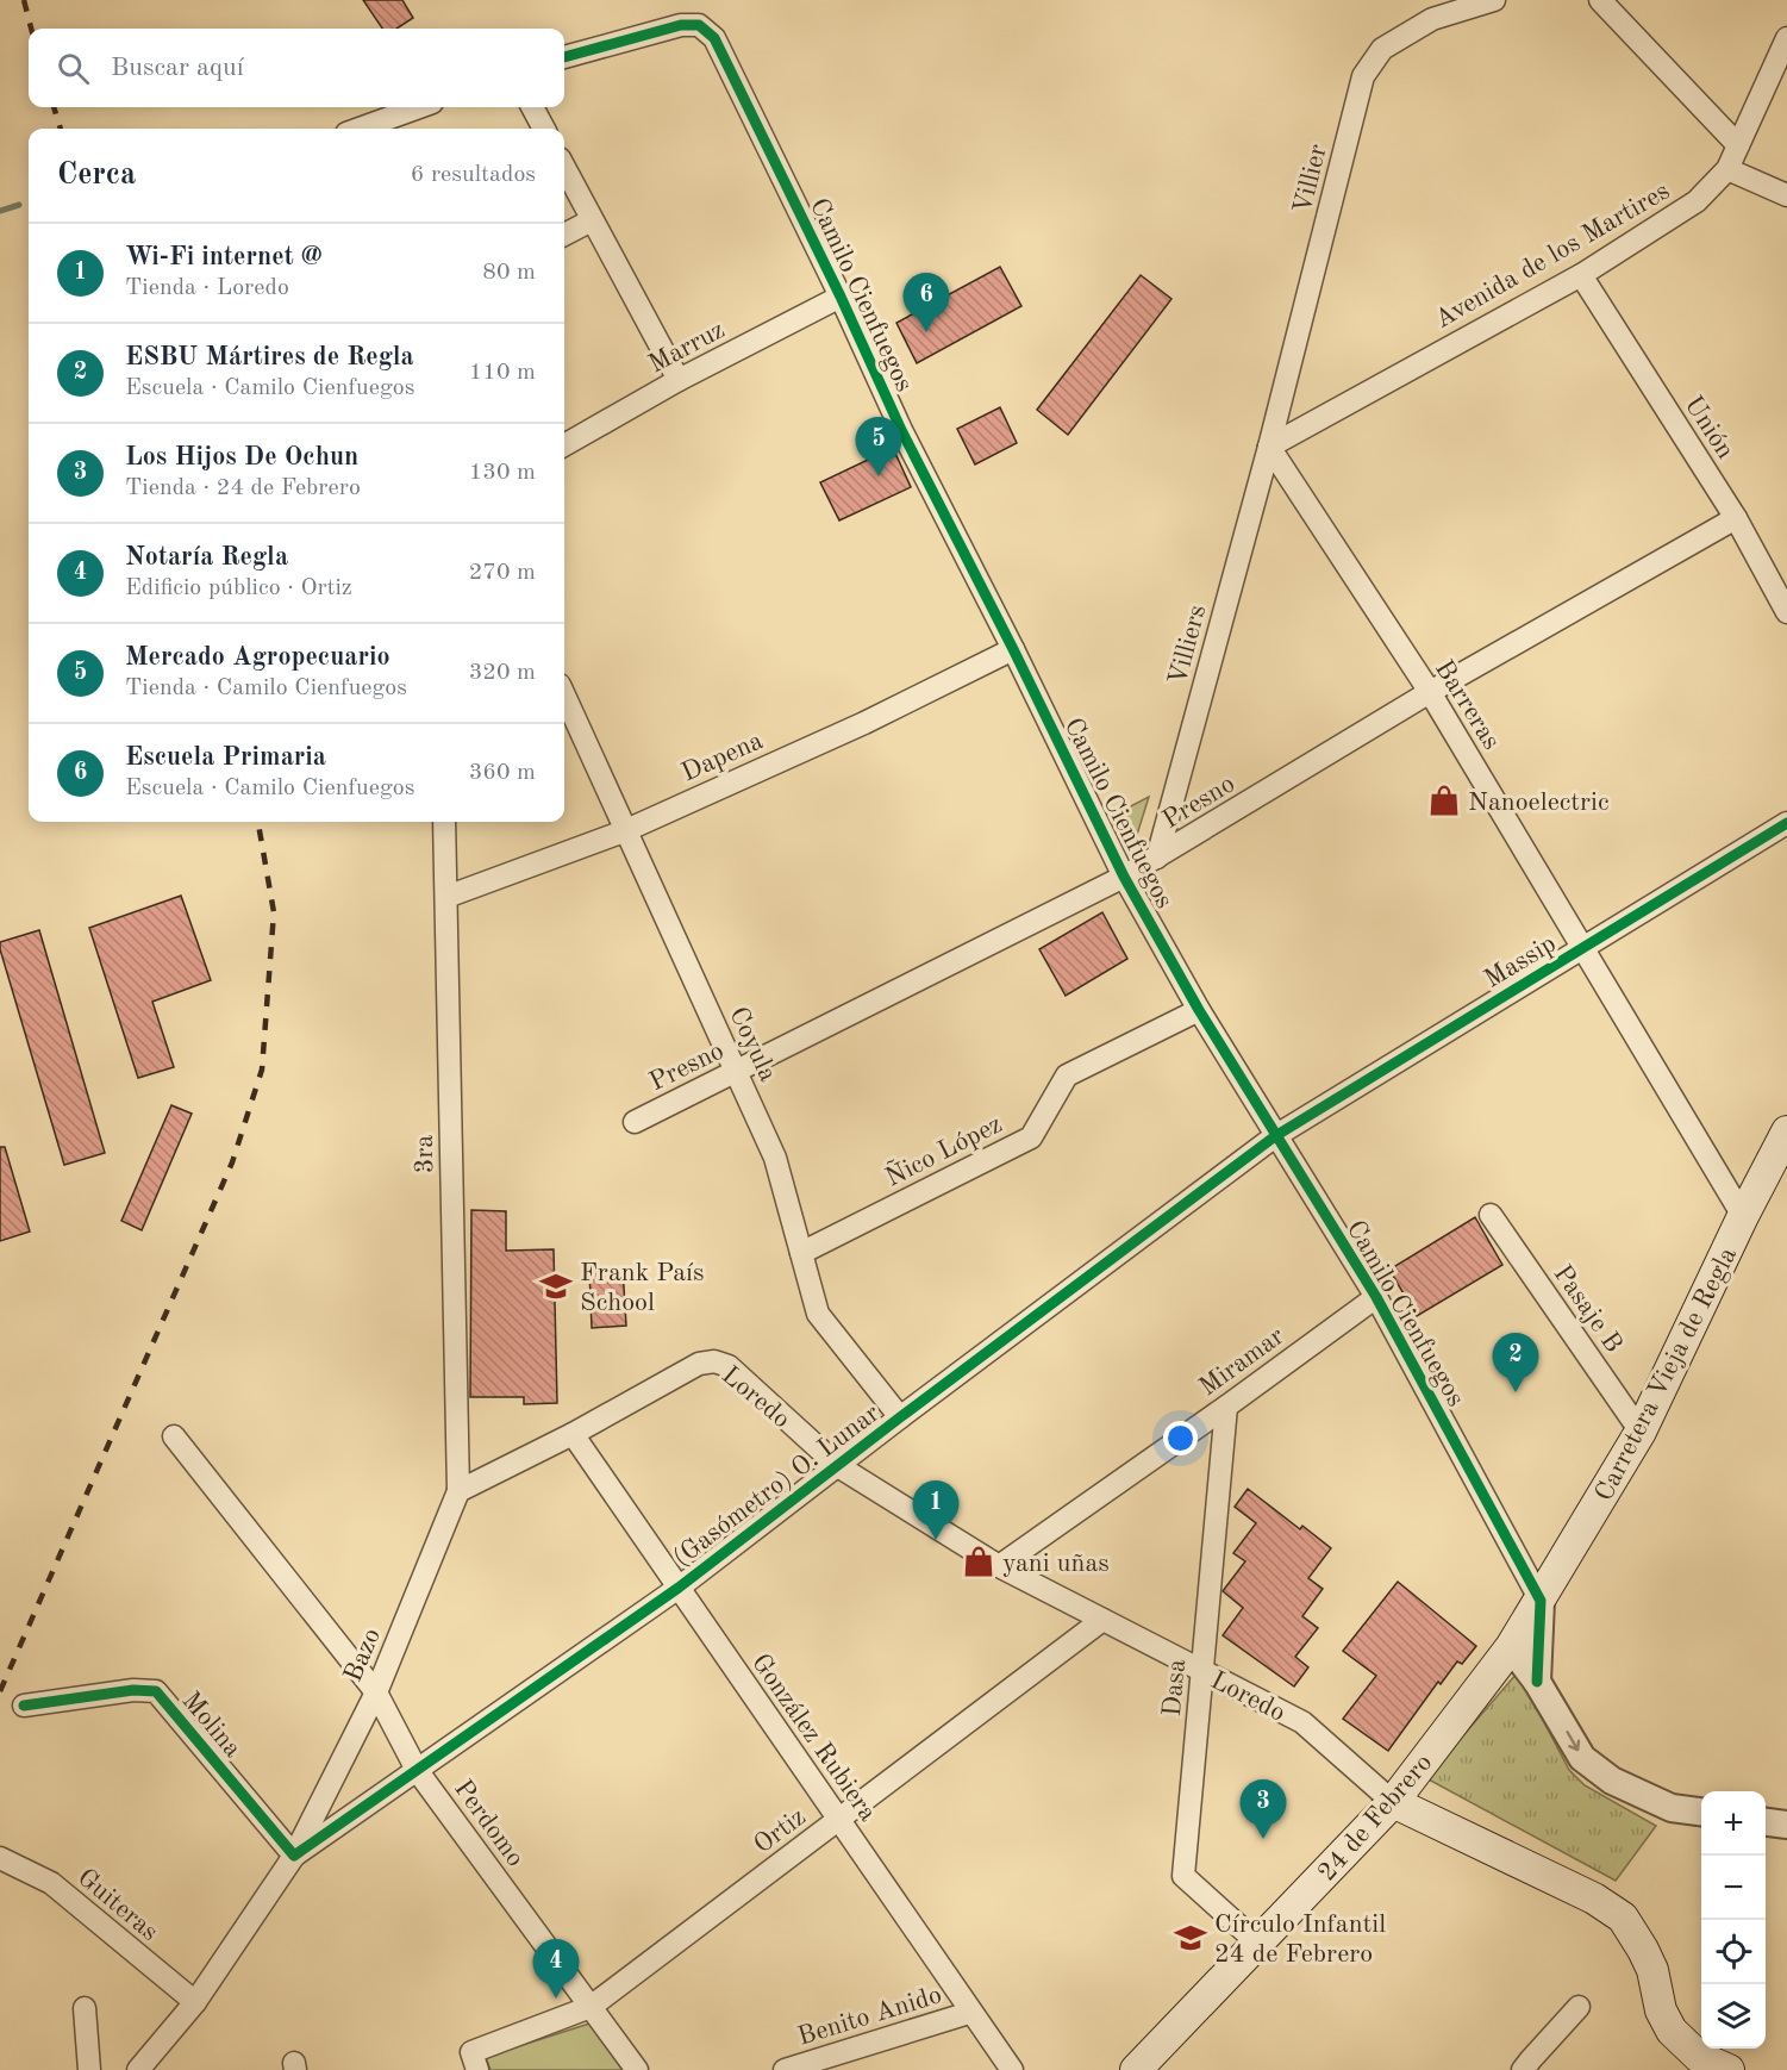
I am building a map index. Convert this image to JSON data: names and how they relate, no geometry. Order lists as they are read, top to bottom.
{
  "streets": {
    "main road": ["Carretera Vieja de Regla", "Loredo", "24 de Febrero"],
    "street": [
      "Villier",
      "Avenida de los Martires",
      "Camilo Cienfuegos",
      "Marruz",
      "Unión",
      "Villiers",
      "Barreras",
      "Dapena",
      "Presno",
      "Massip",
      "Coyula",
      "Ñico López",
      "3ra",
      "Pasaje B",
      "Miramar",
      "(Gasómetro) O. Lunar",
      "Bazo",
      "Dasa",
      "Molina",
      "González Rubiera",
      "Perdomo",
      "Ortiz",
      "Guiteras",
      "Benito Anido"
    ]
  },
  "crossings": [
    ["Villier", "Avenida de los Martires"],
    ["Villier", "Villiers"],
    ["Villier", "Barreras"],
    ["Avenida de los Martires", "Unión"],
    ["Avenida de los Martires", "Villiers"],
    ["Avenida de los Martires", "Barreras"],
    ["Camilo Cienfuegos", "Marruz"],
    ["Camilo Cienfuegos", "Dapena"],
    ["Camilo Cienfuegos", "Presno"],
    ["Camilo Cienfuegos", "Massip"],
    ["Camilo Cienfuegos", "Ñico López"],
    ["Camilo Cienfuegos", "Miramar"],
    ["Camilo Cienfuegos", "Carretera Vieja de Regla"],
    ["Camilo Cienfuegos", "(Gasómetro) O. Lunar"],
    ["Unión", "Presno"],
    ["Villiers", "Barreras"],
    ["Villiers", "Presno"],
    ["Barreras", "Presno"],
    ["Barreras", "Massip"],
    ["Barreras", "Carretera Vieja de Regla"],
    ["Dapena", "Coyula"],
    ["Dapena", "3ra"],
    ["Presno", "Coyula"],
    ["Massip", "(Gasómetro) O. Lunar"],
    ["Coyula", "Ñico López"],
    ["Coyula", "(Gasómetro) O. Lunar"],
    ["3ra", "Bazo"],
    ["Pasaje B", "Carretera Vieja de Regla"],
    ["Miramar", "Loredo"],
    ["Miramar", "Dasa"],
    ["Carretera Vieja de Regla", "24 de Febrero"],
    ["Loredo", "(Gasómetro) O. Lunar"],
    ["Loredo", "Dasa"],
    ["Loredo", "González Rubiera"],
    ["Loredo", "24 de Febrero"],
    ["Loredo", "Ortiz"],
    ["(Gasómetro) O. Lunar", "Bazo"],
    ["(Gasómetro) O. Lunar", "Molina"],
    ["(Gasómetro) O. Lunar", "González Rubiera"],
    ["(Gasómetro) O. Lunar", "Perdomo"],
    ["Bazo", "Molina"],
    ["Bazo", "Perdomo"],
    ["Bazo", "Guiteras"],
    ["Dasa", "24 de Febrero"],
    ["González Rubiera", "Ortiz"],
    ["González Rubiera", "Benito Anido"],
    ["Perdomo", "Ortiz"]
  ],
  "places": {
    "shop": ["Nanoelectric", "yani uñas"],
    "school or university": ["Frank País School", "Círculo Infantil 24 de Febrero"]
  },
  "page": {
    "search": "Buscar aquí",
    "heading": ["Cerca", "6 resultados"],
    "list": [
      {
        "mark": "1",
        "name": "Wi-Fi internet @",
        "note": "Tienda · Loredo",
        "value": "80 m"
      },
      {
        "mark": "2",
        "name": "ESBU Mártires de Regla",
        "note": "Escuela · Camilo Cienfuegos",
        "value": "110 m"
      },
      {
        "mark": "3",
        "name": "Los Hijos De Ochun",
        "note": "Tienda · 24 de Febrero",
        "value": "130 m"
      },
      {
        "mark": "4",
        "name": "Notaría Regla",
        "note": "Edificio público · Ortiz",
        "value": "270 m"
      },
      {
        "mark": "5",
        "name": "Mercado Agropecuario",
        "note": "Tienda · Camilo Cienfuegos",
        "value": "320 m"
      },
      {
        "mark": "6",
        "name": "Escuela Primaria",
        "note": "Escuela · Camilo Cienfuegos",
        "value": "360 m"
      }
    ],
    "pins": [
      "6",
      "5",
      "2",
      "1",
      "3",
      "4"
    ],
    "map_buttons": ["+", "−"]
  }
}
